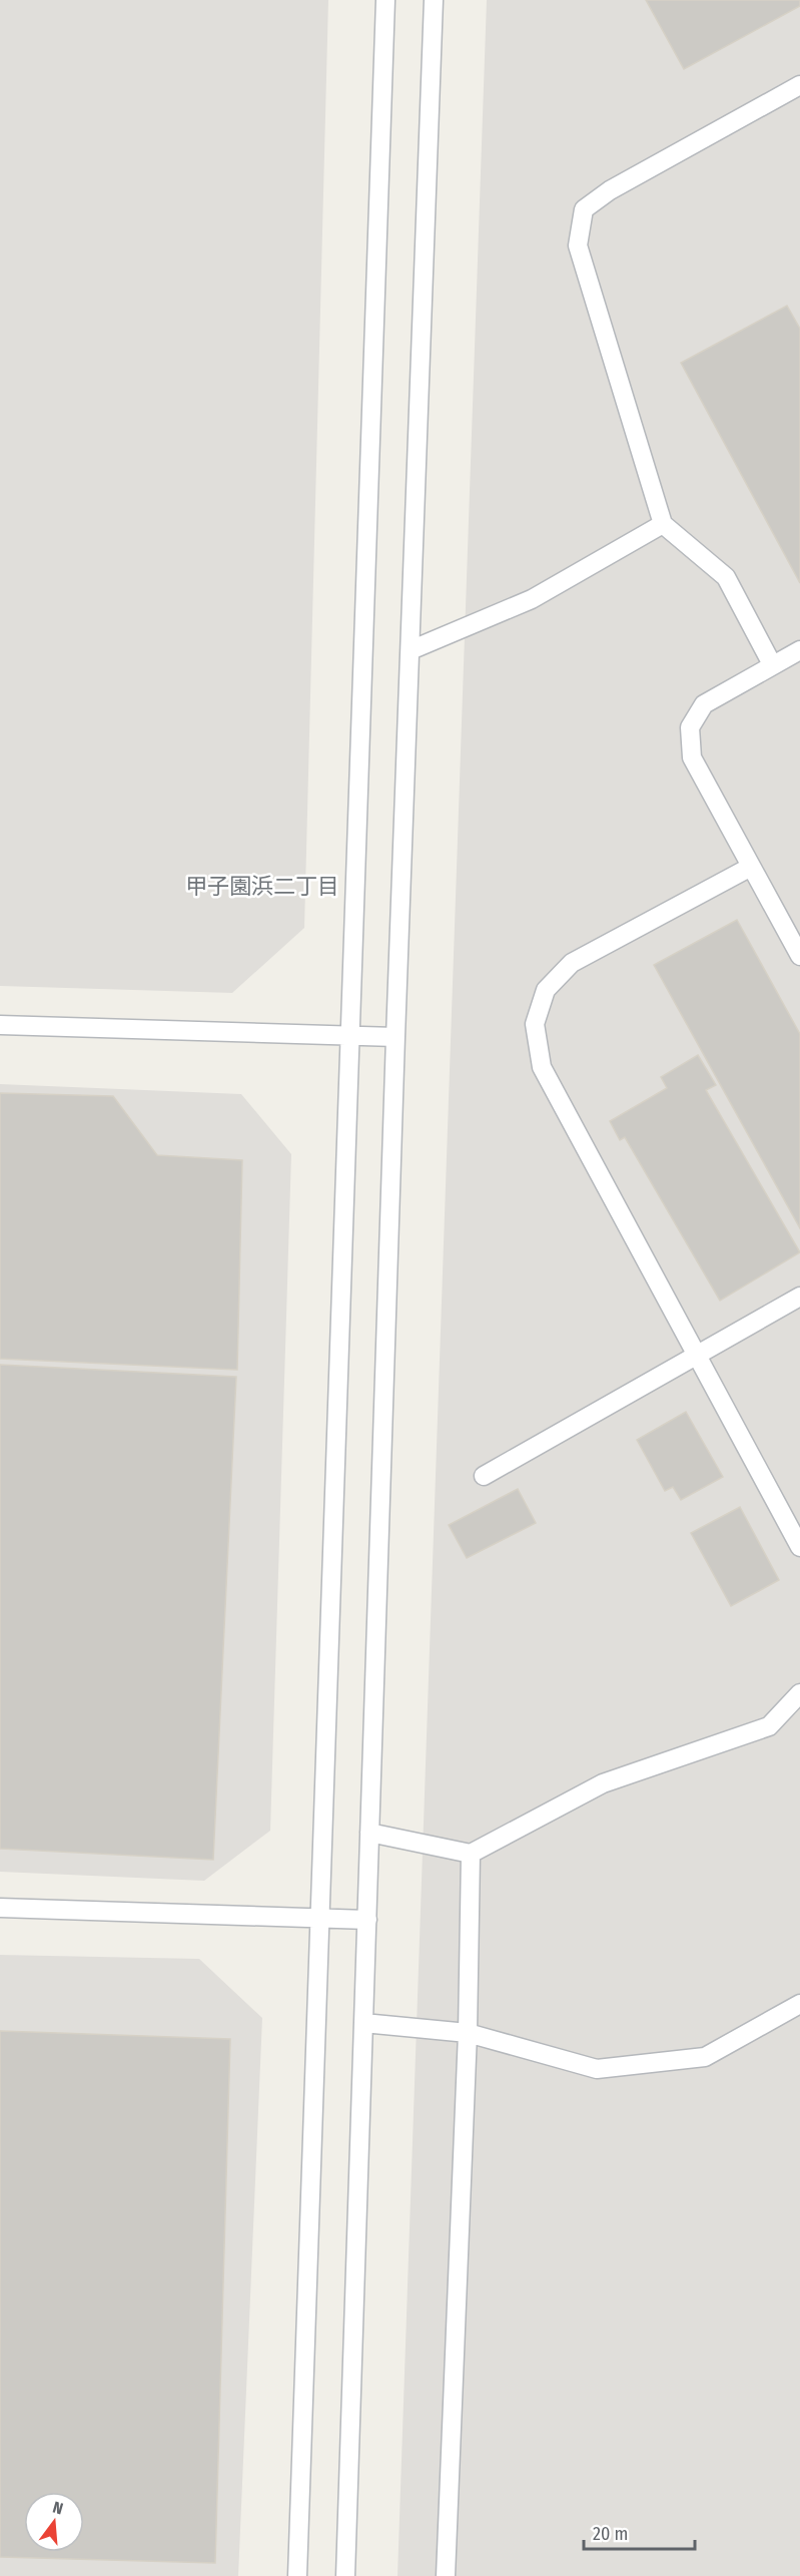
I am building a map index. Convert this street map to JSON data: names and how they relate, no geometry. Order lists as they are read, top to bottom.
{
  "districts": ["甲子園浜二丁目"],
  "scale_bar": "20 m",
  "north": "top"
}
